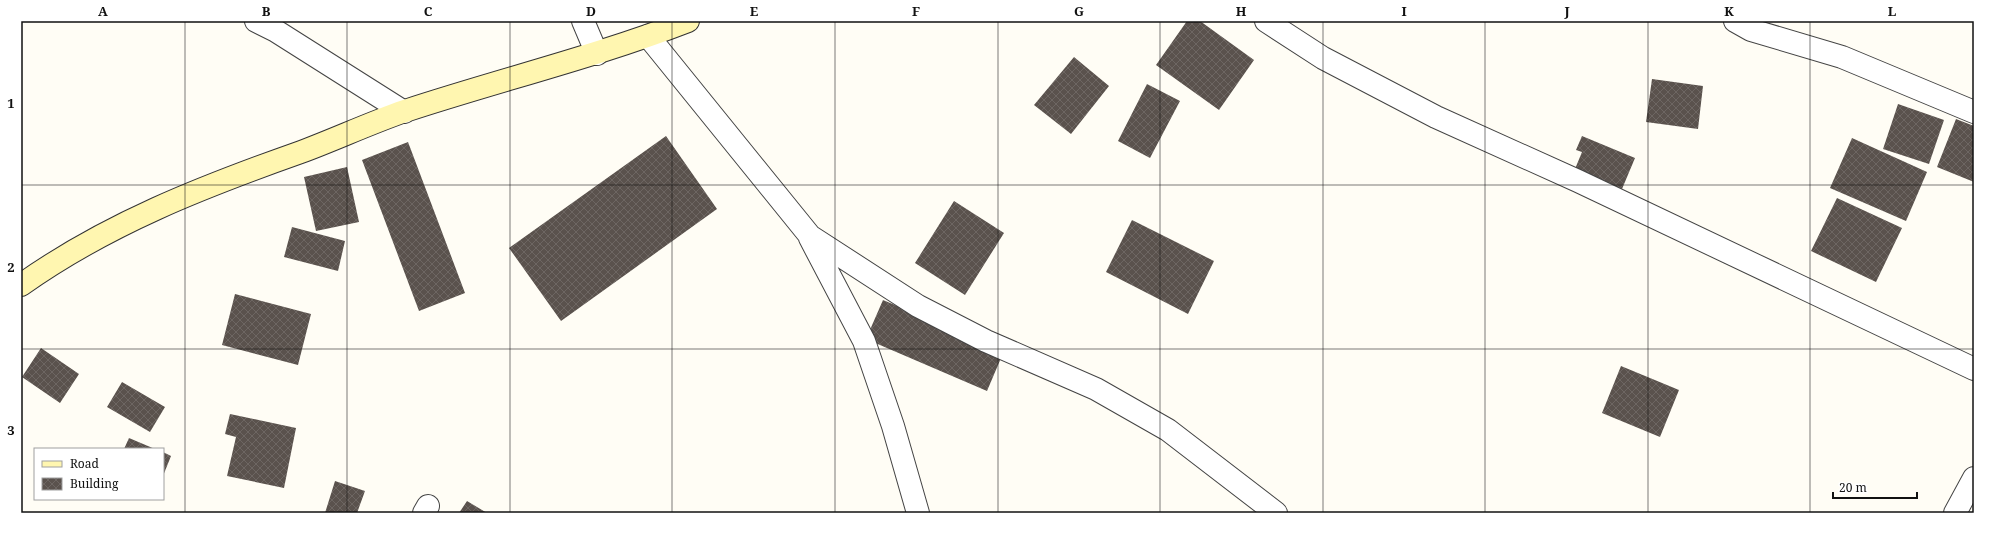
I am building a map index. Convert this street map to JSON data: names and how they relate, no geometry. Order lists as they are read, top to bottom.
{
  "legend": ["Road", "Building"],
  "scale_bar": "20 m",
  "grid": {
    "columns": [
      "A",
      "B",
      "C",
      "D",
      "E",
      "F",
      "G",
      "H",
      "I",
      "J",
      "K",
      "L"
    ],
    "rows": ["1", "2", "3"]
  }
}
